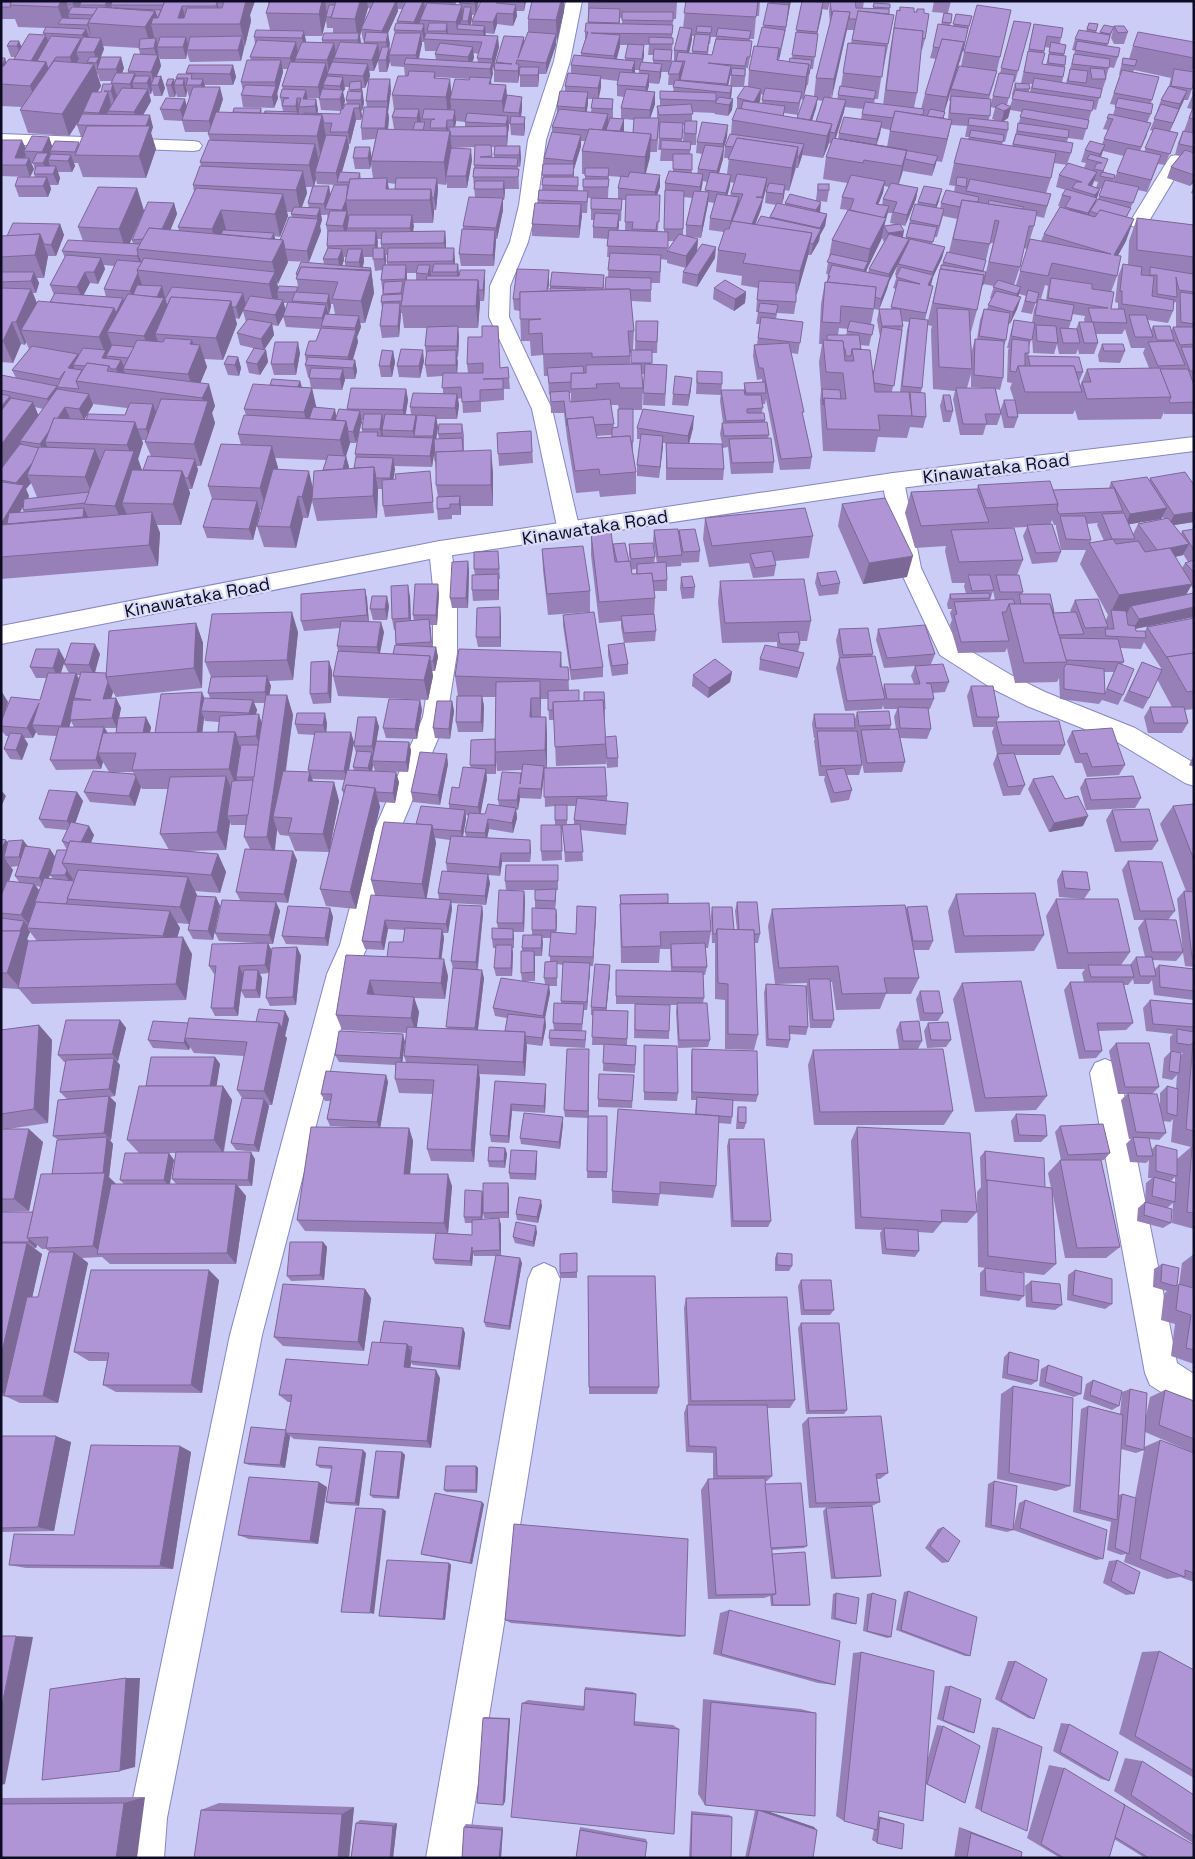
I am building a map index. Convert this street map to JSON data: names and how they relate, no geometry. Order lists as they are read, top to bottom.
{
  "streets": {
    "street": ["Kinawataka Road"]
  }
}
